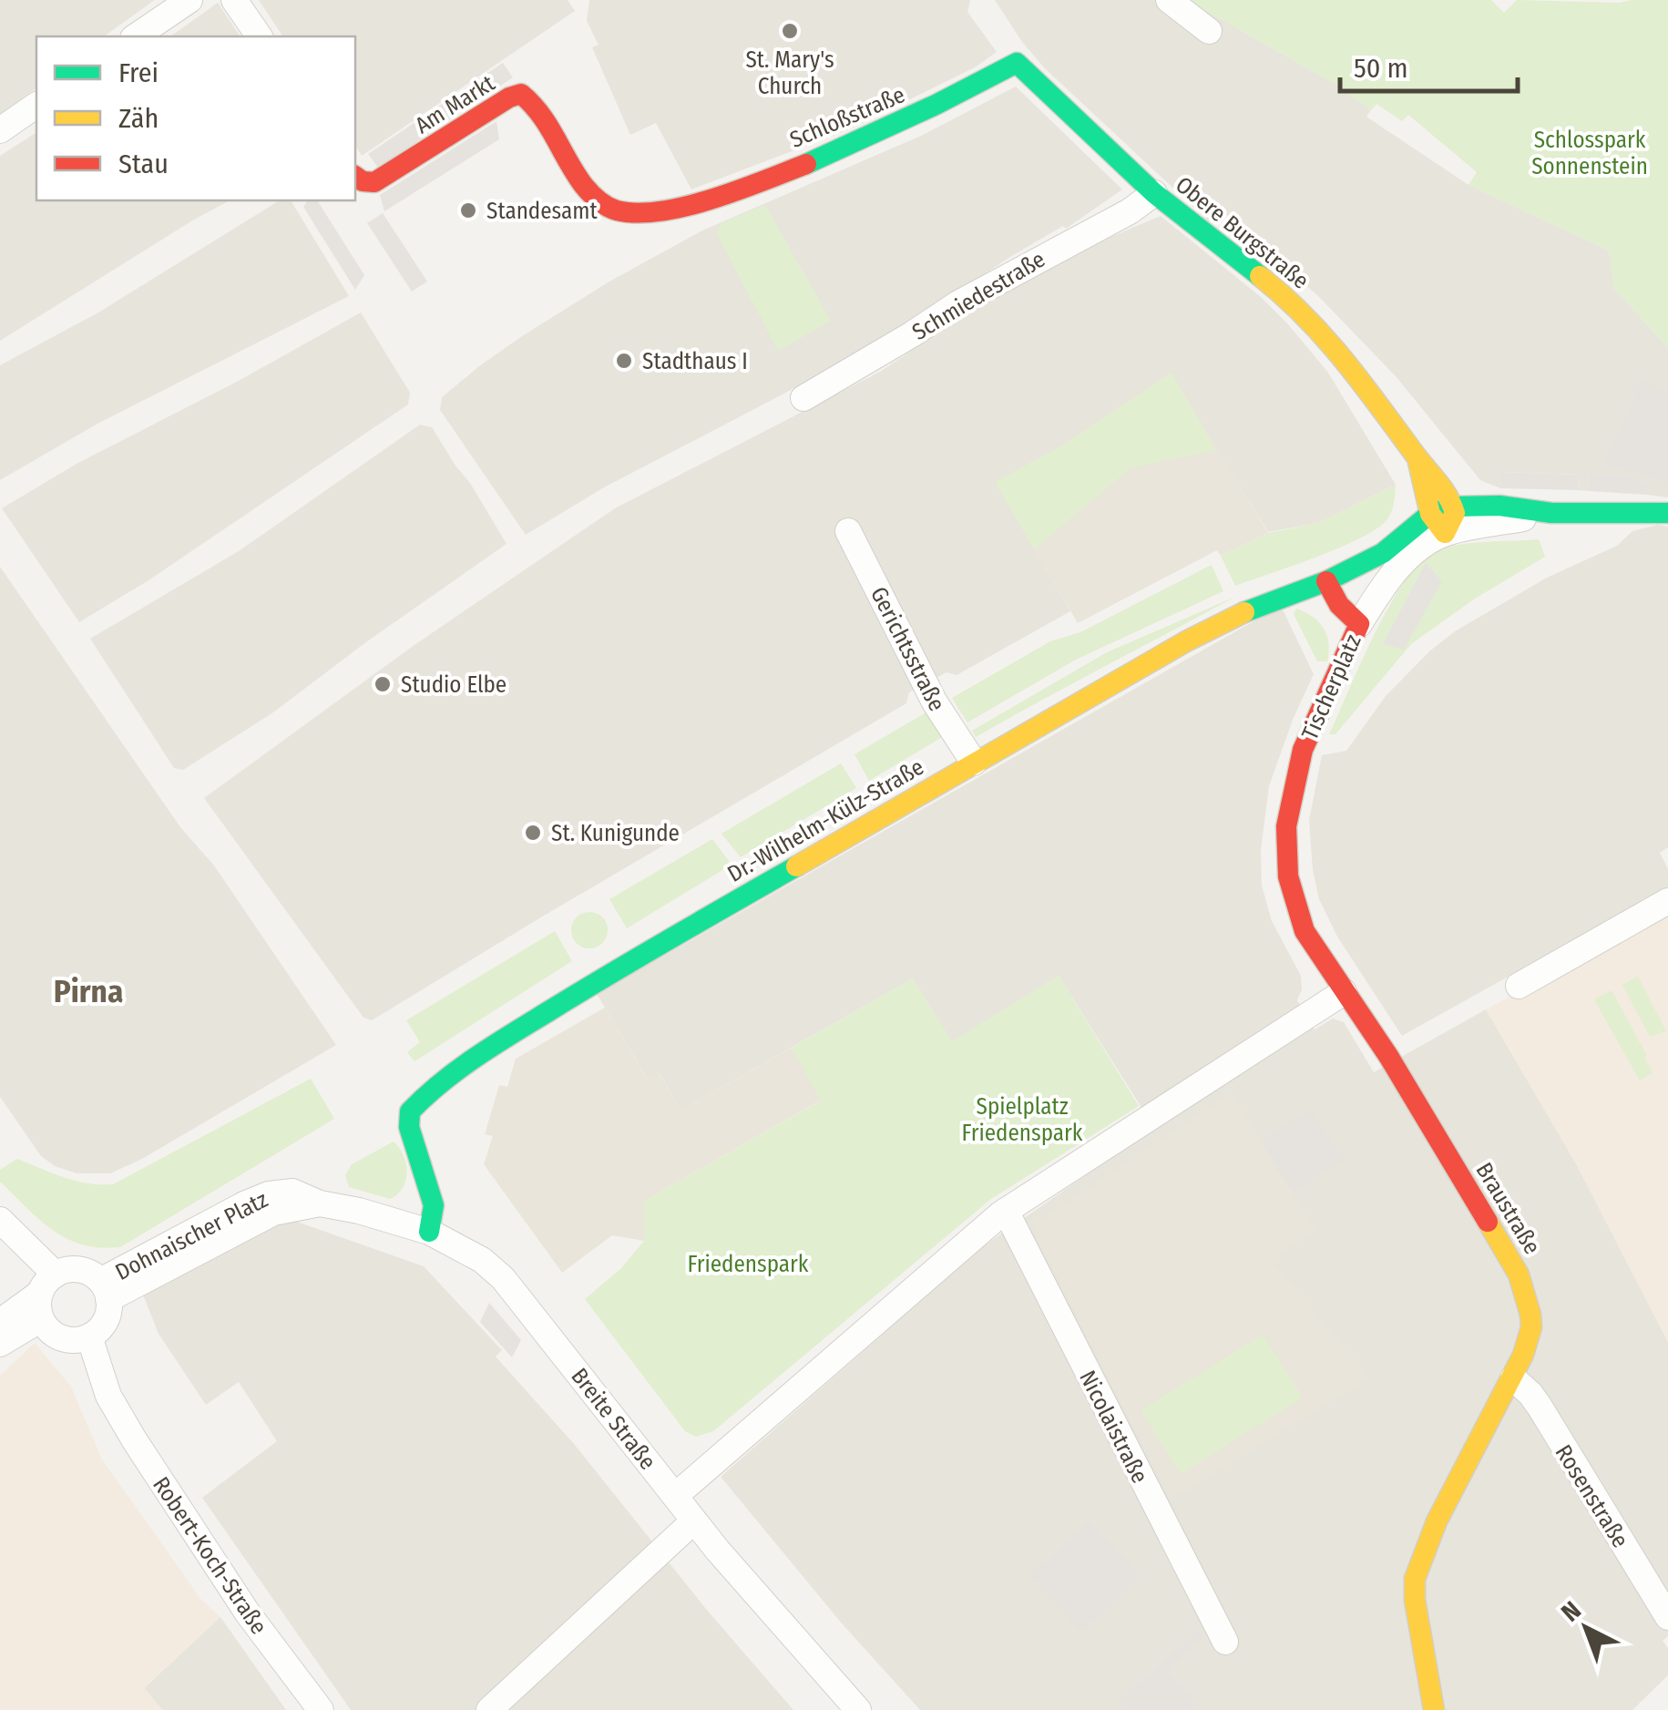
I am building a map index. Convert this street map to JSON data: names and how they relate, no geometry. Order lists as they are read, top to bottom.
{
  "streets": {
    "street": [
      "Am Markt",
      "Schloßstraße",
      "Obere Burgstraße",
      "Schmiedestraße",
      "Gerichtsstraße",
      "Tischerplatz",
      "Dr.-Wilhelm-Külz-Straße",
      "Braustraße",
      "Dohnaischer Platz",
      "Breite Straße",
      "Nicolaistraße",
      "Rosenstraße",
      "Robert-Koch-Straße"
    ]
  },
  "crossings": [
    ["Am Markt", "Schloßstraße"],
    ["Schloßstraße", "Obere Burgstraße"],
    ["Obere Burgstraße", "Schmiedestraße"],
    ["Obere Burgstraße", "Tischerplatz"],
    ["Gerichtsstraße", "Dr.-Wilhelm-Külz-Straße"],
    ["Tischerplatz", "Dr.-Wilhelm-Külz-Straße"],
    ["Tischerplatz", "Braustraße"],
    ["Dr.-Wilhelm-Külz-Straße", "Breite Straße"],
    ["Braustraße", "Rosenstraße"],
    ["Dohnaischer Platz", "Breite Straße"],
    ["Dohnaischer Platz", "Robert-Koch-Straße"]
  ],
  "districts": ["Pirna"],
  "parks": ["Schlosspark Sonnenstein", "Spielplatz Friedenspark", "Friedenspark"],
  "places": [
    "St. Mary's Church",
    "Standesamt",
    "Stadthaus I",
    "Studio Elbe",
    "St. Kunigunde"
  ],
  "legend": ["Frei", "Zäh", "Stau"],
  "scale_bar": "50 m",
  "north": "top left"
}
